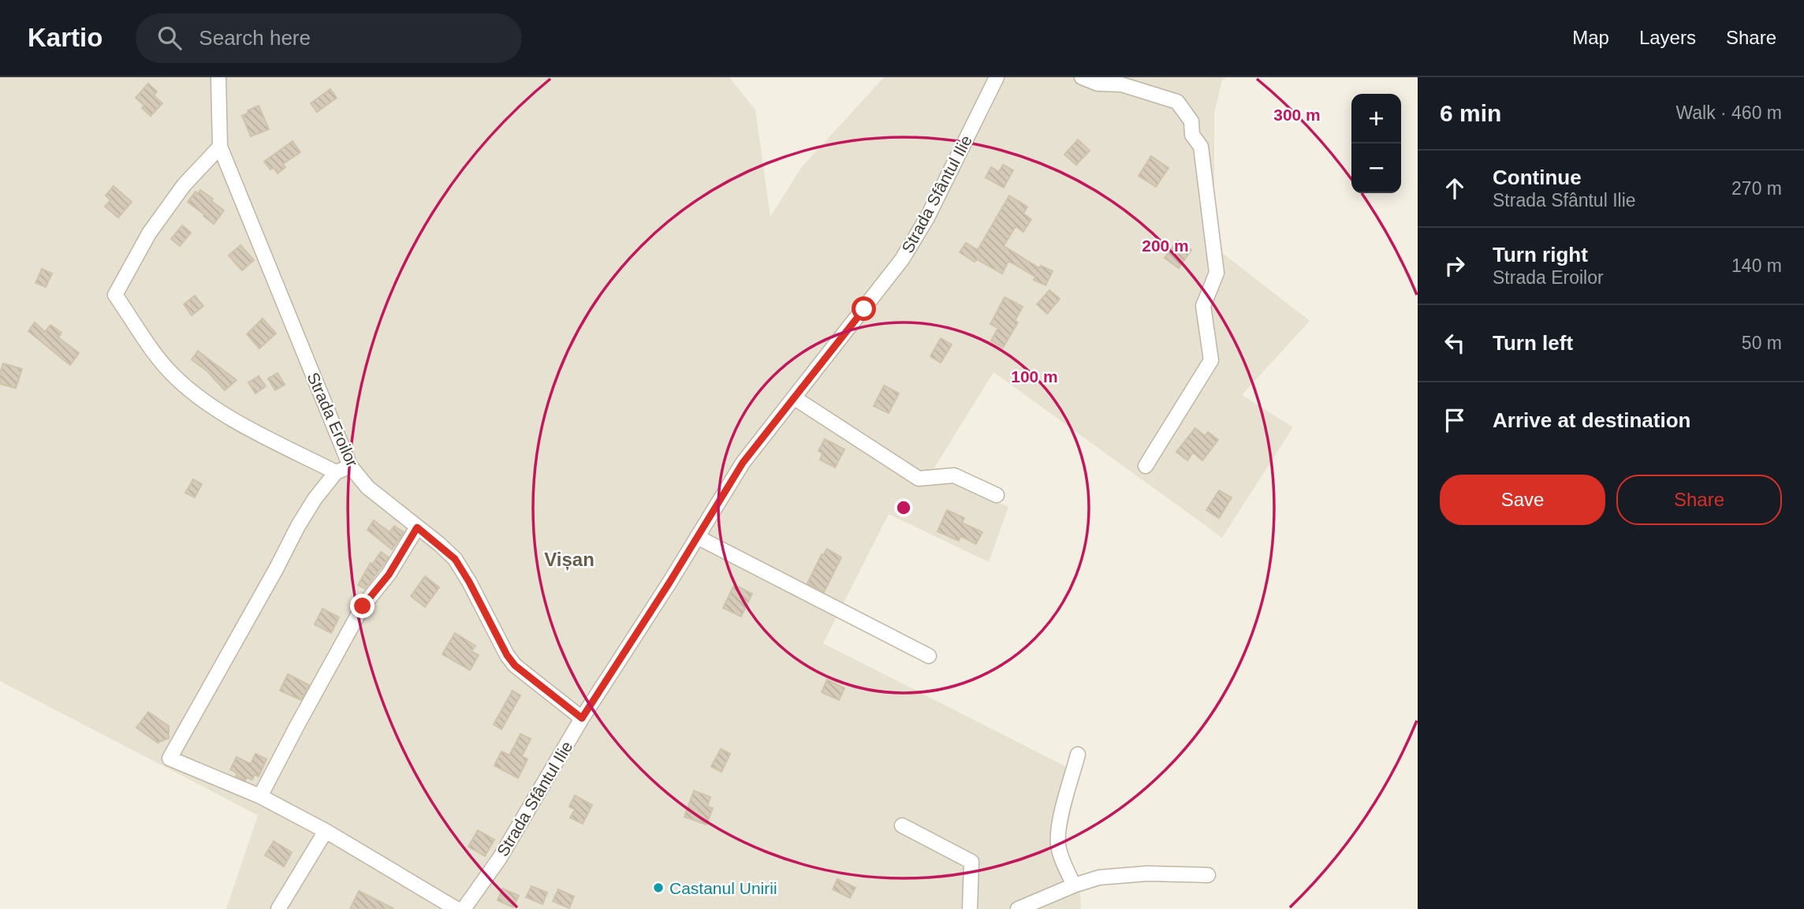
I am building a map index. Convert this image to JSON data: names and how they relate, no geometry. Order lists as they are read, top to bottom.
{
  "streets": {
    "street": ["Strada Sfântul Ilie", "Strada Eroilor"]
  },
  "crossings": [
    ["Strada Sfântul Ilie", "Strada Eroilor"]
  ],
  "districts": ["Vișan"],
  "places": ["Castanul Unirii"],
  "page": {
    "header": "Kartio",
    "search": "Search here",
    "nav": ["Map", "Layers", "Share"],
    "heading": ["6 min", "Walk · 460 m"],
    "map_buttons": ["+", "−"],
    "list": [
      ["Continue", "Strada Sfântul Ilie", "270 m"],
      ["Turn right", "Strada Eroilor", "140 m"],
      ["Turn left", "50 m"],
      "Arrive at destination"
    ],
    "buttons": ["Save", "Share"]
  },
  "rings": ["300 m", "200 m", "100 m"]
}
